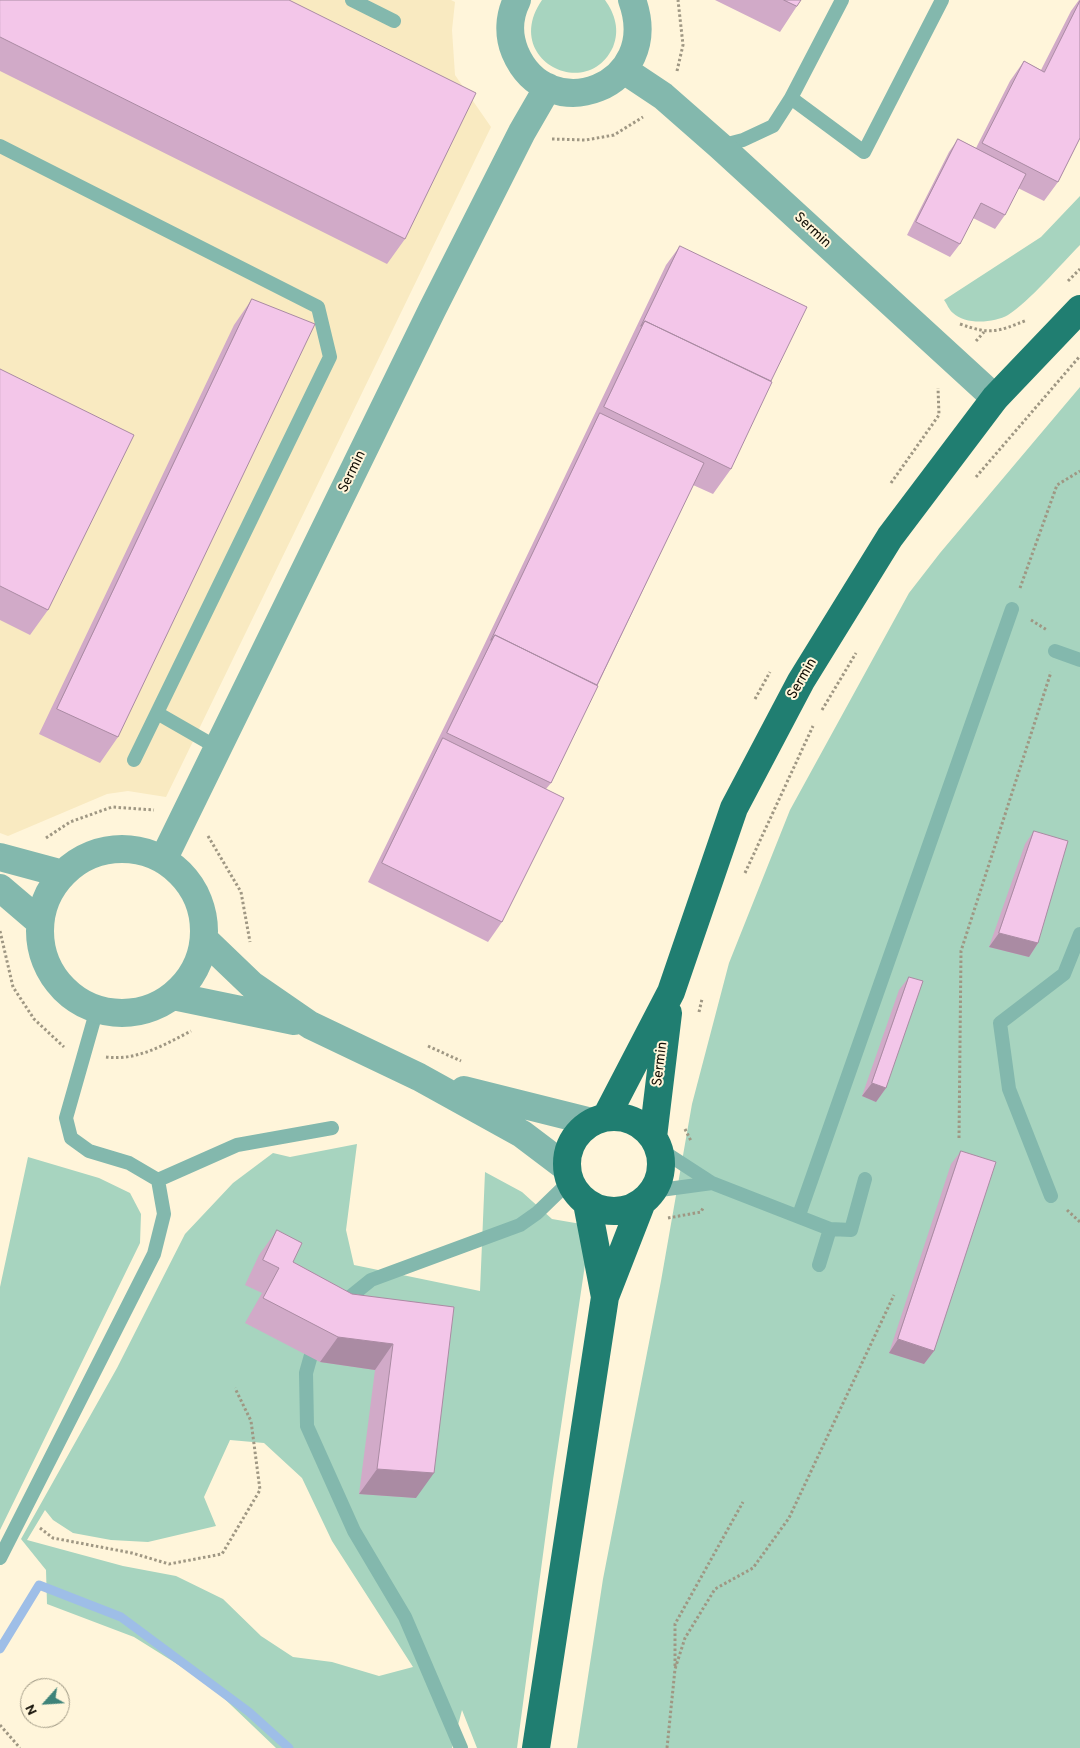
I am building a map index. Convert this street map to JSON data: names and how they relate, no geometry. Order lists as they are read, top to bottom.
{
  "streets": {
    "main road": ["Sermin"]
  },
  "north": "bottom left"
}
